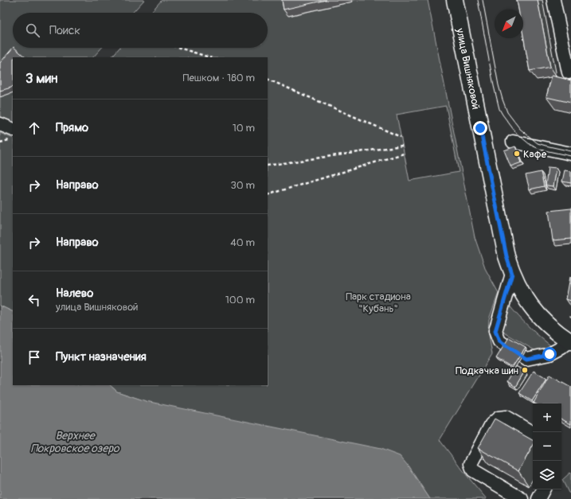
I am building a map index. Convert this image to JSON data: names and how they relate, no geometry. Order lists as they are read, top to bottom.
{
  "streets": {
    "main road": ["улица Вишняковой"]
  },
  "water": ["Верхнее Покровское озеро"],
  "parks": ["Парк стадиона \"Кубань\""],
  "places": ["Кафе", "Подкачка шин"],
  "north": "bottom left",
  "page": {
    "search": "Поиск",
    "heading": ["3 мин", "Пешком · 180 m"],
    "list": [
      ["Прямо", "10 m"],
      ["Направо", "30 m"],
      ["Направо", "40 m"],
      ["Налево", "улица Вишняковой", "100 m"],
      "Пункт назначения"
    ],
    "map_buttons": ["+", "−"]
  }
}
